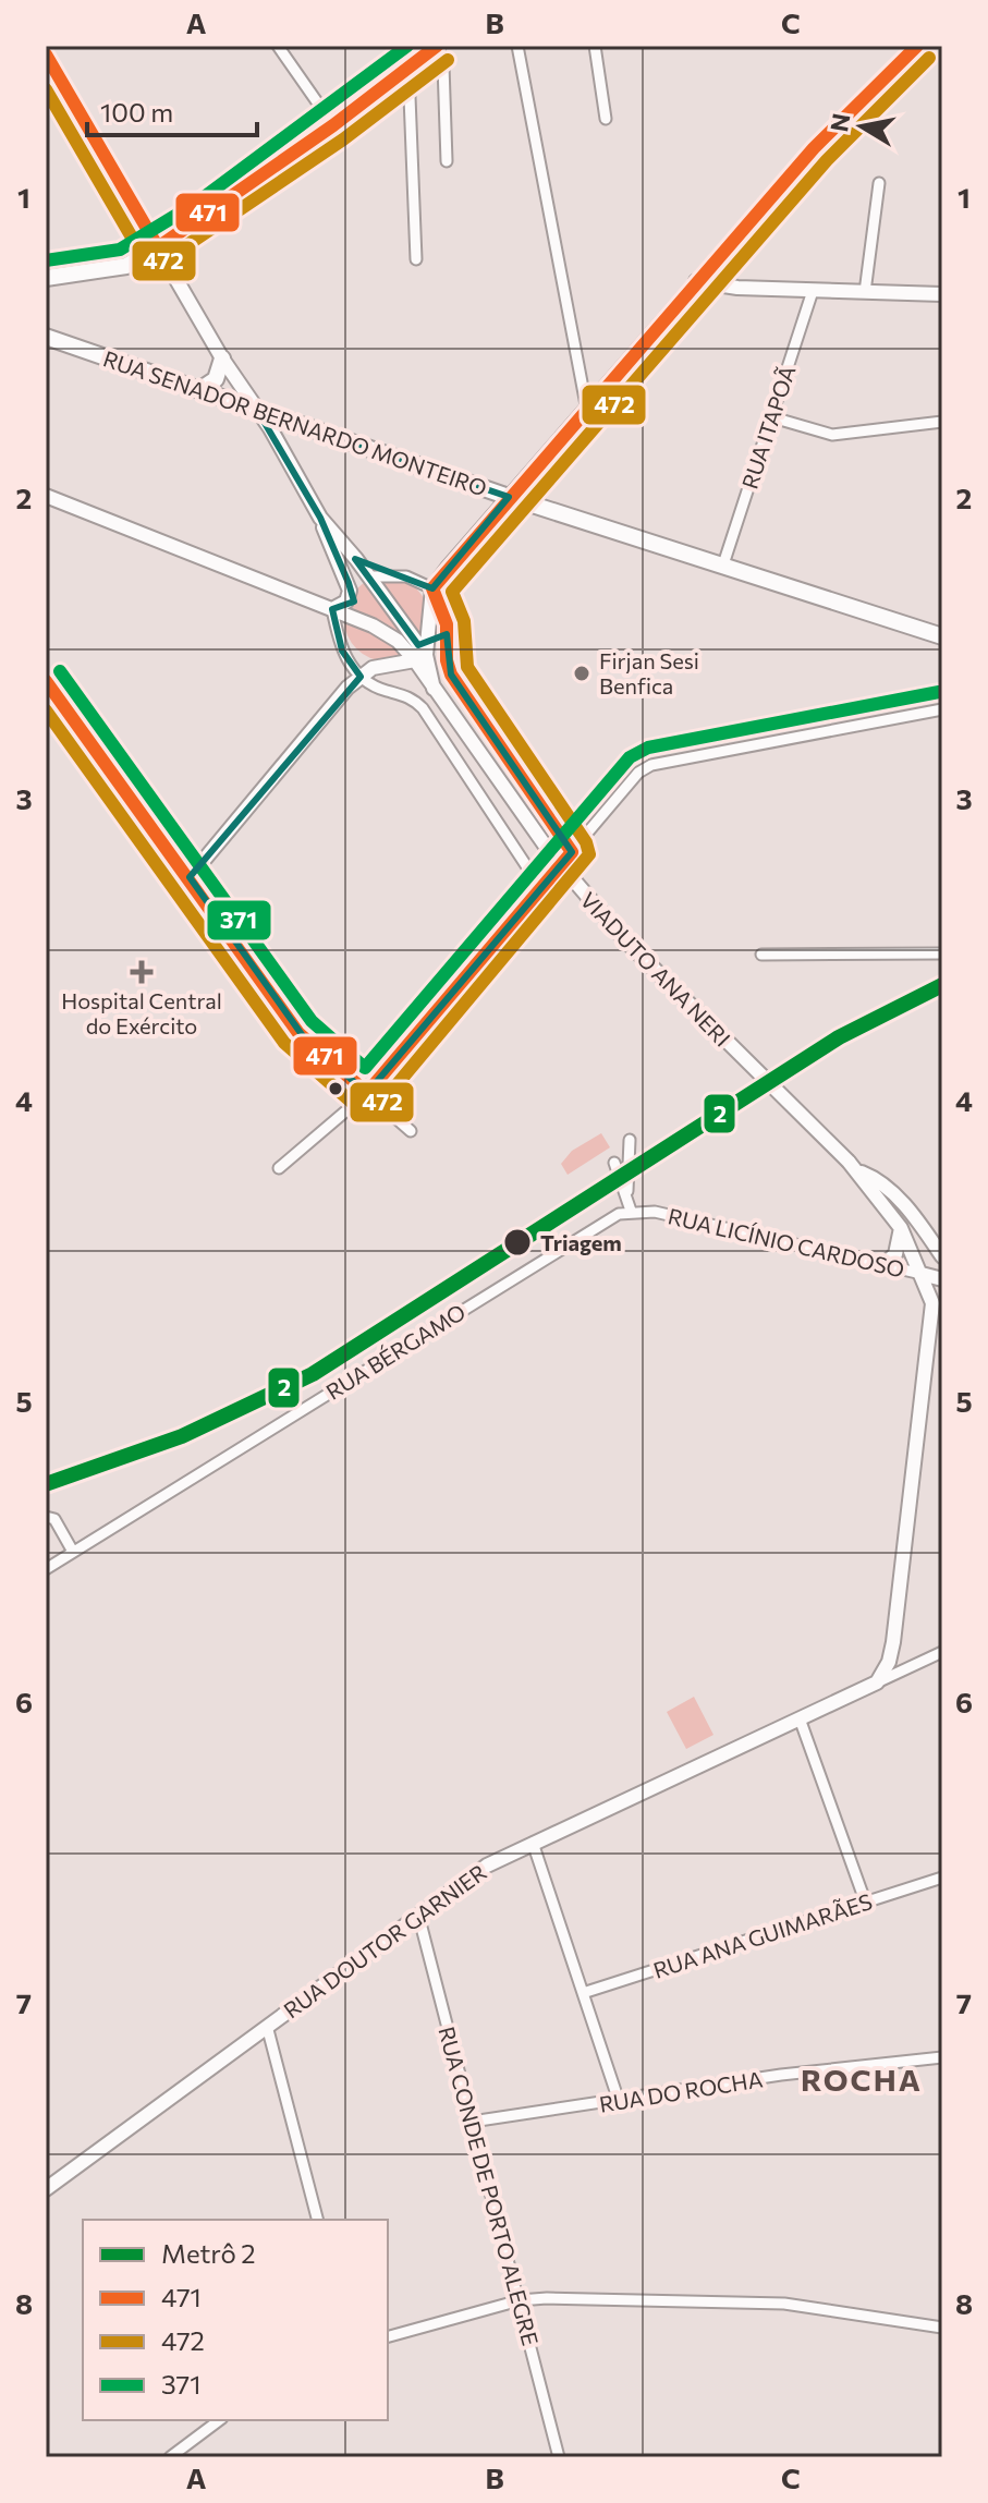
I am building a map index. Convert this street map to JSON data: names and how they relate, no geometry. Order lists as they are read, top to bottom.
{
  "streets": {
    "main road": [
      "RUA SENADOR BERNARDO MONTEIRO",
      "VIADUTO ANA NERI",
      "RUA LICÍNIO CARDOSO",
      "RUA DOUTOR GARNIER"
    ],
    "street": [
      "RUA ITAPOÃ",
      "RUA BÉRGAMO",
      "RUA ANA GUIMARÃES",
      "RUA DO ROCHA",
      "RUA CONDE DE PORTO ALEGRE"
    ]
  },
  "crossings": [
    ["RUA SENADOR BERNARDO MONTEIRO", "RUA ITAPOÃ"],
    ["VIADUTO ANA NERI", "RUA LICÍNIO CARDOSO"],
    ["RUA LICÍNIO CARDOSO", "RUA BÉRGAMO"],
    ["RUA DOUTOR GARNIER", "RUA CONDE DE PORTO ALEGRE"],
    ["RUA DO ROCHA", "RUA CONDE DE PORTO ALEGRE"]
  ],
  "districts": ["ROCHA"],
  "places": {
    "other": ["Firjan Sesi Benfica", "Triagem"],
    "health": ["Hospital Central do Exército"]
  },
  "lines": [
    "transit line 471",
    "transit line 371",
    "transit line 472",
    "metro line 2"
  ],
  "legend": [
    "Metrô 2",
    "471",
    "472",
    "371"
  ],
  "scale_bar": "100 m",
  "north": "left",
  "grid": {
    "columns": ["A", "B", "C"],
    "rows": [
      "1",
      "2",
      "3",
      "4",
      "5",
      "6",
      "7",
      "8"
    ]
  }
}
